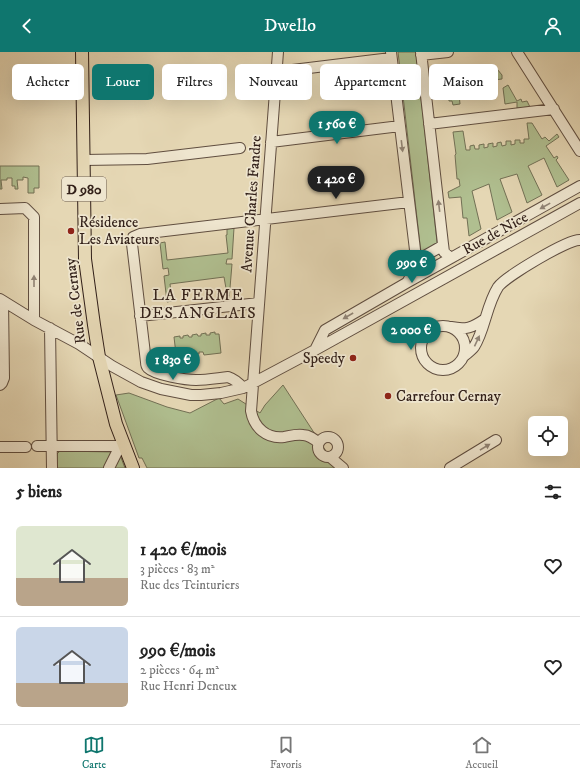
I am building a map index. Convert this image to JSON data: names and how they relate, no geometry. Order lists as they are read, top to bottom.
{
  "streets": {
    "main road": ["D 980", "Rue de Cernay"],
    "street": ["Avenue Charles Fandre", "Rue de Nice"]
  },
  "crossings": [
    ["D 980", "Rue de Cernay"],
    ["Avenue Charles Fandre", "Rue de Nice"],
    ["Rue de Nice", "Rue de Cernay"]
  ],
  "districts": ["LA FERME DES ANGLAIS"],
  "places": ["Résidence Les Aviateurs", "Speedy", "Carrefour Cernay"],
  "page": {
    "header": "Dwello",
    "chip": [
      "Acheter",
      "Louer",
      "Filtres",
      "Nouveau",
      "Appartement",
      "Maison"
    ],
    "price": [
      "1 560 €",
      "1 420 €",
      "990 €",
      "2 000 €",
      "1 830 €"
    ],
    "heading": "5 biens",
    "list": [
      {
        "name": "1 420 €/mois",
        "note": "3 pièces · 83 m² · Rue des Teinturiers"
      },
      {
        "name": "990 €/mois",
        "note": "2 pièces · 64 m² · Rue Henri Deneux"
      }
    ],
    "tabs": ["Carte", "Favoris", "Accueil"]
  }
}
